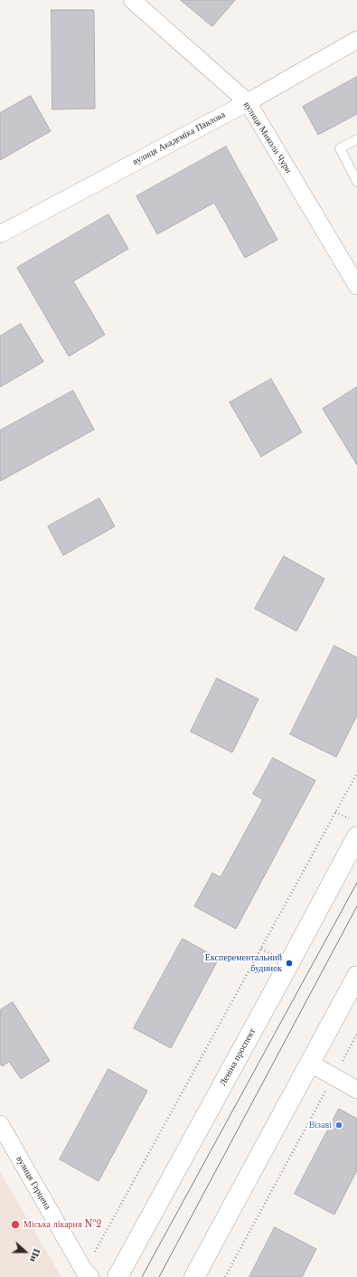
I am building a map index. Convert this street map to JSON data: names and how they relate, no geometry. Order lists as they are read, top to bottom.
{
  "streets": {
    "main road": ["Леніна проспект"],
    "street": ["вулиця Миколи Чури", "вулиця Академіка Павлова", "вулиця Герцена"]
  },
  "crossings": [
    ["вулиця Миколи Чури", "вулиця Академіка Павлова"]
  ],
  "places": ["Експерементальний будинок", "Візаві", "Міська лікарня №2"],
  "north": "right"
}
